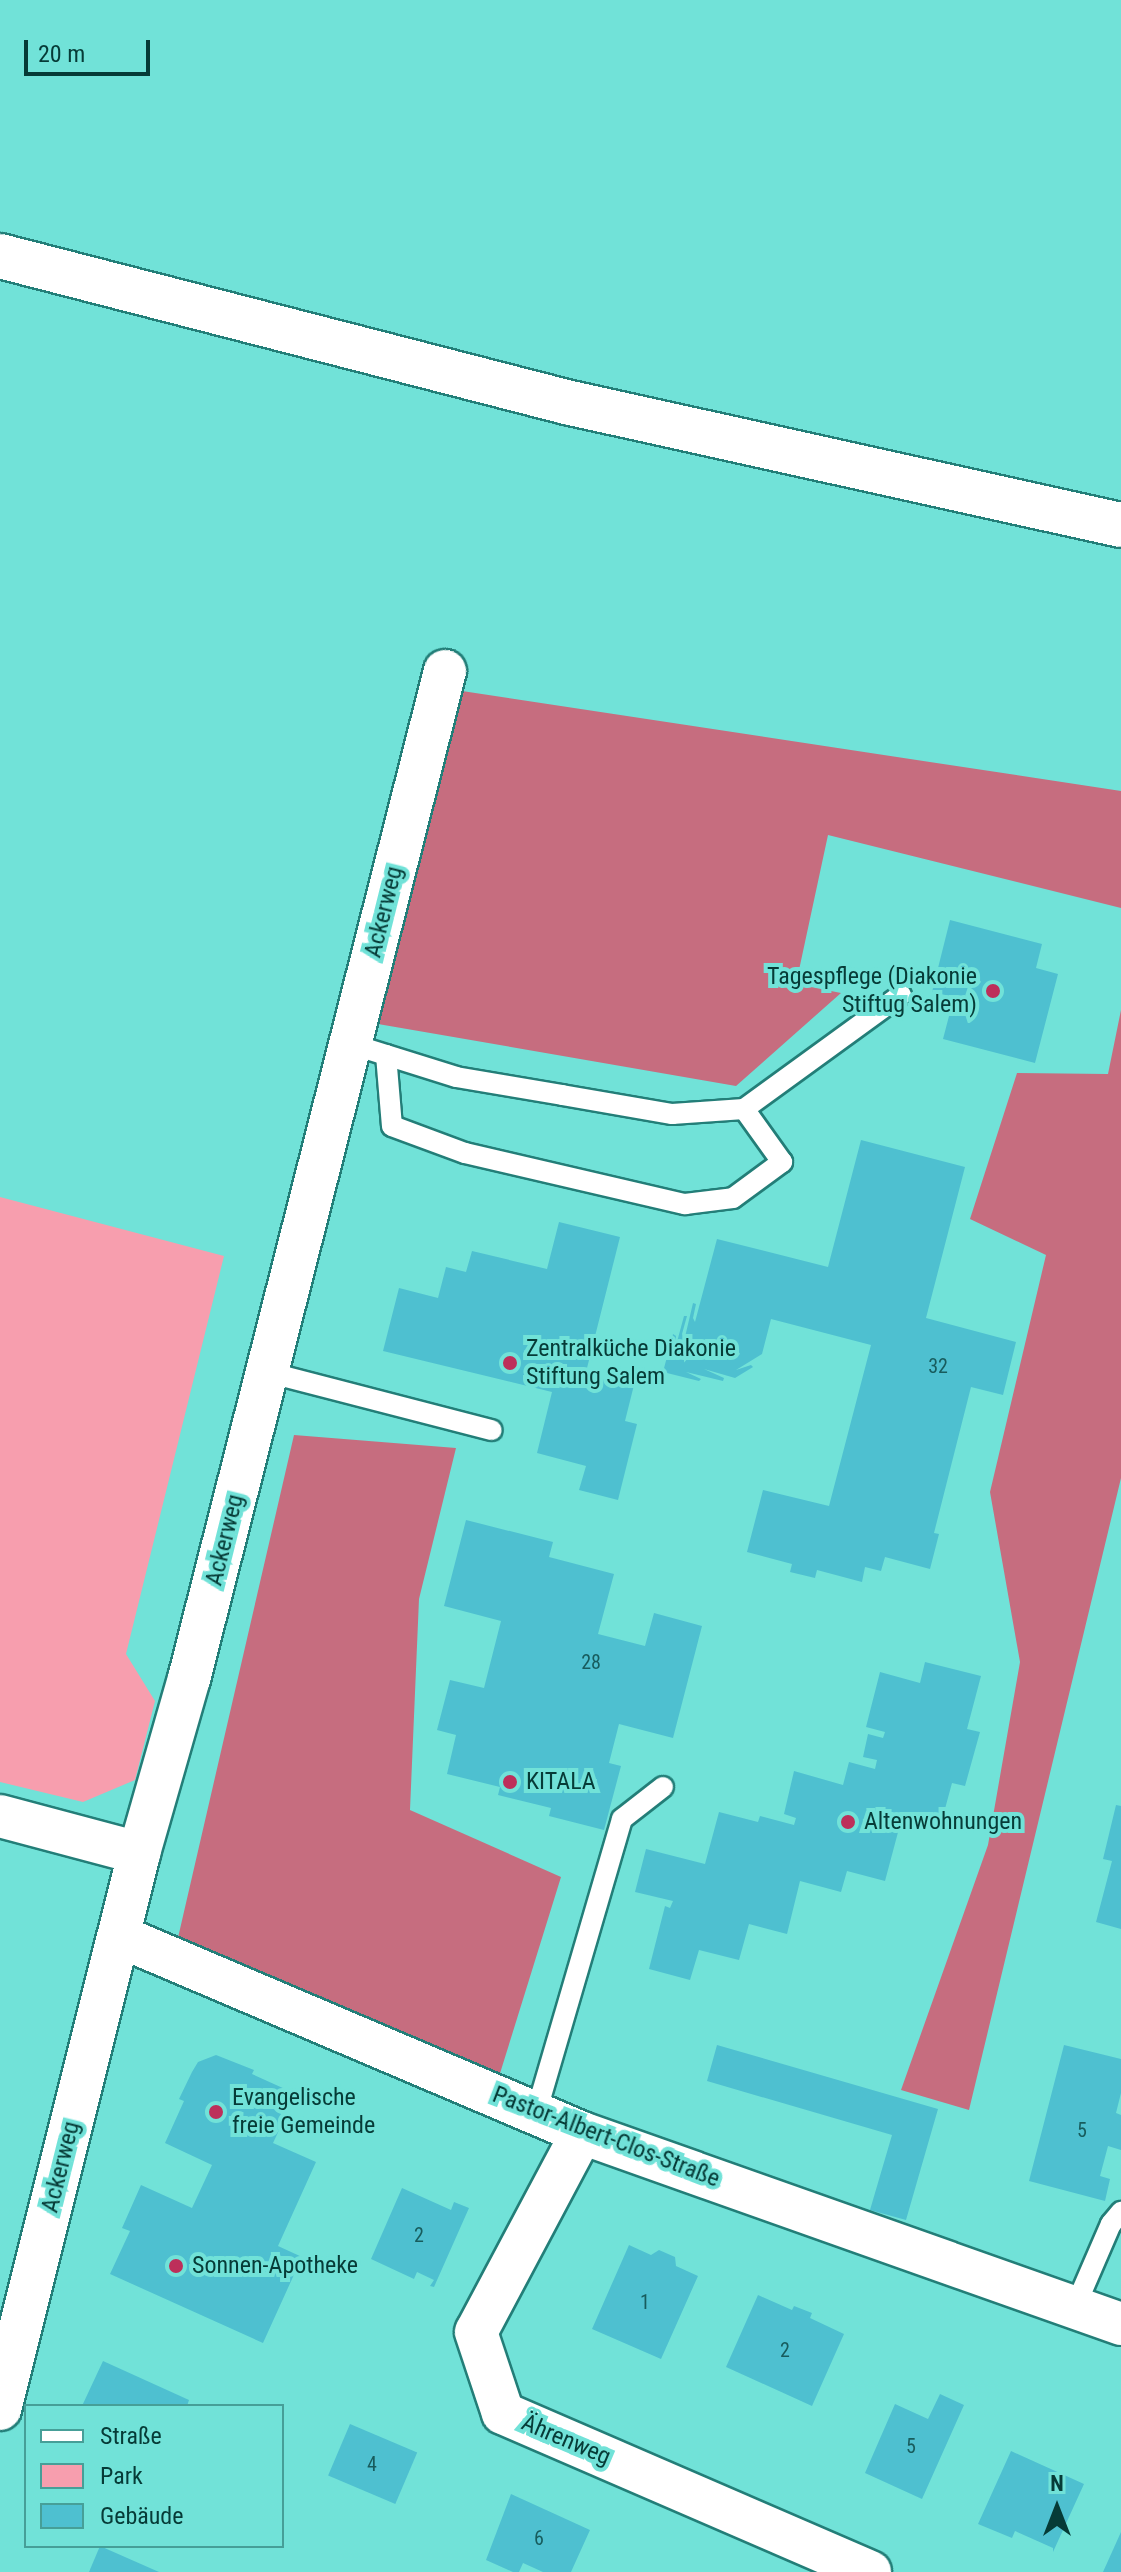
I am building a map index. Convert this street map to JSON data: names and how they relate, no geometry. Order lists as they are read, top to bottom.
{
  "streets": {
    "street": ["Ackerweg", "Pastor-Albert-Clos-Straße", "Ährenweg"]
  },
  "crossings": [
    ["Ackerweg", "Pastor-Albert-Clos-Straße"],
    ["Pastor-Albert-Clos-Straße", "Ährenweg"]
  ],
  "places": [
    "Tagespflege (Diakonie Stiftug Salem)",
    "Zentralküche Diakonie Stiftung Salem",
    "KITALA",
    "Altenwohnungen",
    "Evangelische freie Gemeinde",
    "Sonnen-Apotheke"
  ],
  "house_numbers": [
    "32",
    "28",
    "5",
    "2",
    "1",
    "2",
    "5",
    "4",
    "6"
  ],
  "legend": ["Straße", "Park", "Gebäude"],
  "scale_bar": "20 m",
  "north": "top"
}
